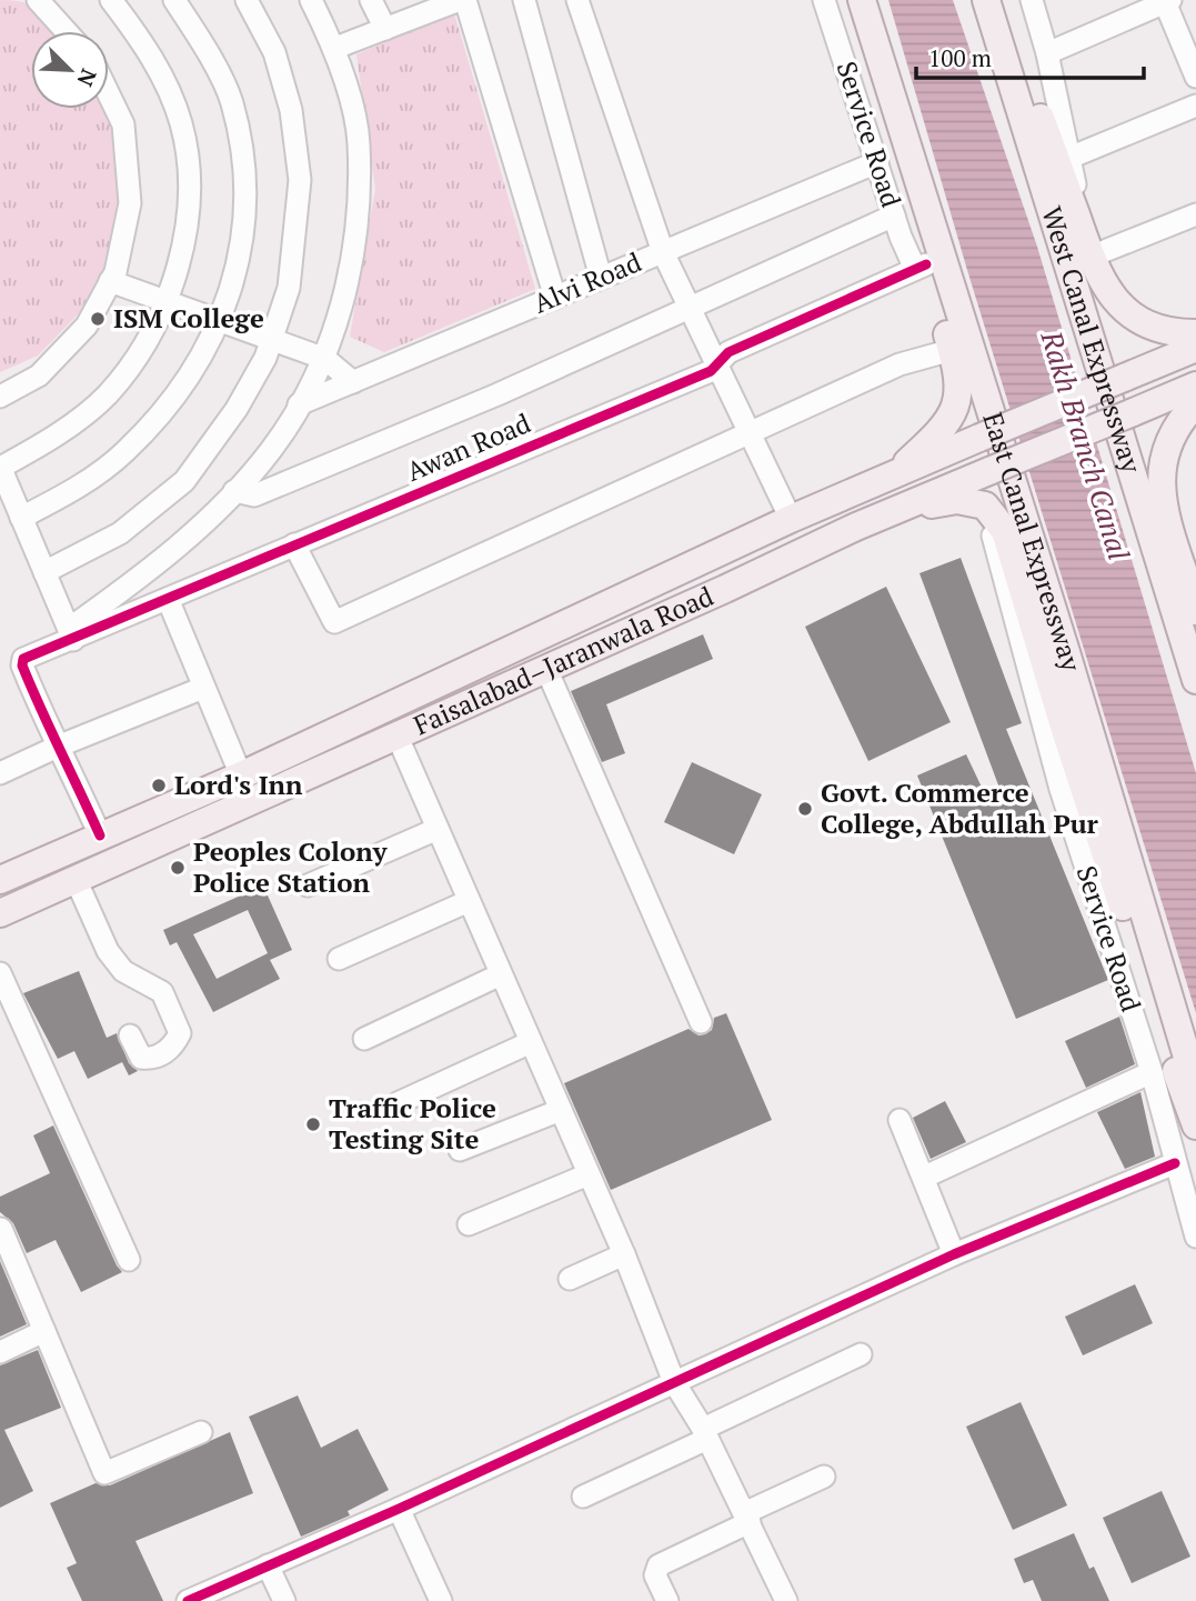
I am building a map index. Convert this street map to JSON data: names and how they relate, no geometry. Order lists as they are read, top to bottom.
{
  "streets": {
    "main road": ["West Canal Expressway", "East Canal Expressway", "Faisalabad–Jaranwala Road"],
    "street": ["Service Road", "Alvi Road", "Awan Road"]
  },
  "crossings": [
    ["Service Road", "Alvi Road"],
    ["Service Road", "Awan Road"]
  ],
  "water": ["Rakh Branch Canal"],
  "places": [
    "ISM College",
    "Lord's Inn",
    "Govt. Commerce College, Abdullah Pur",
    "Peoples Colony Police Station",
    "Traffic Police Testing Site"
  ],
  "scale_bar": "100 m",
  "north": "bottom right"
}
